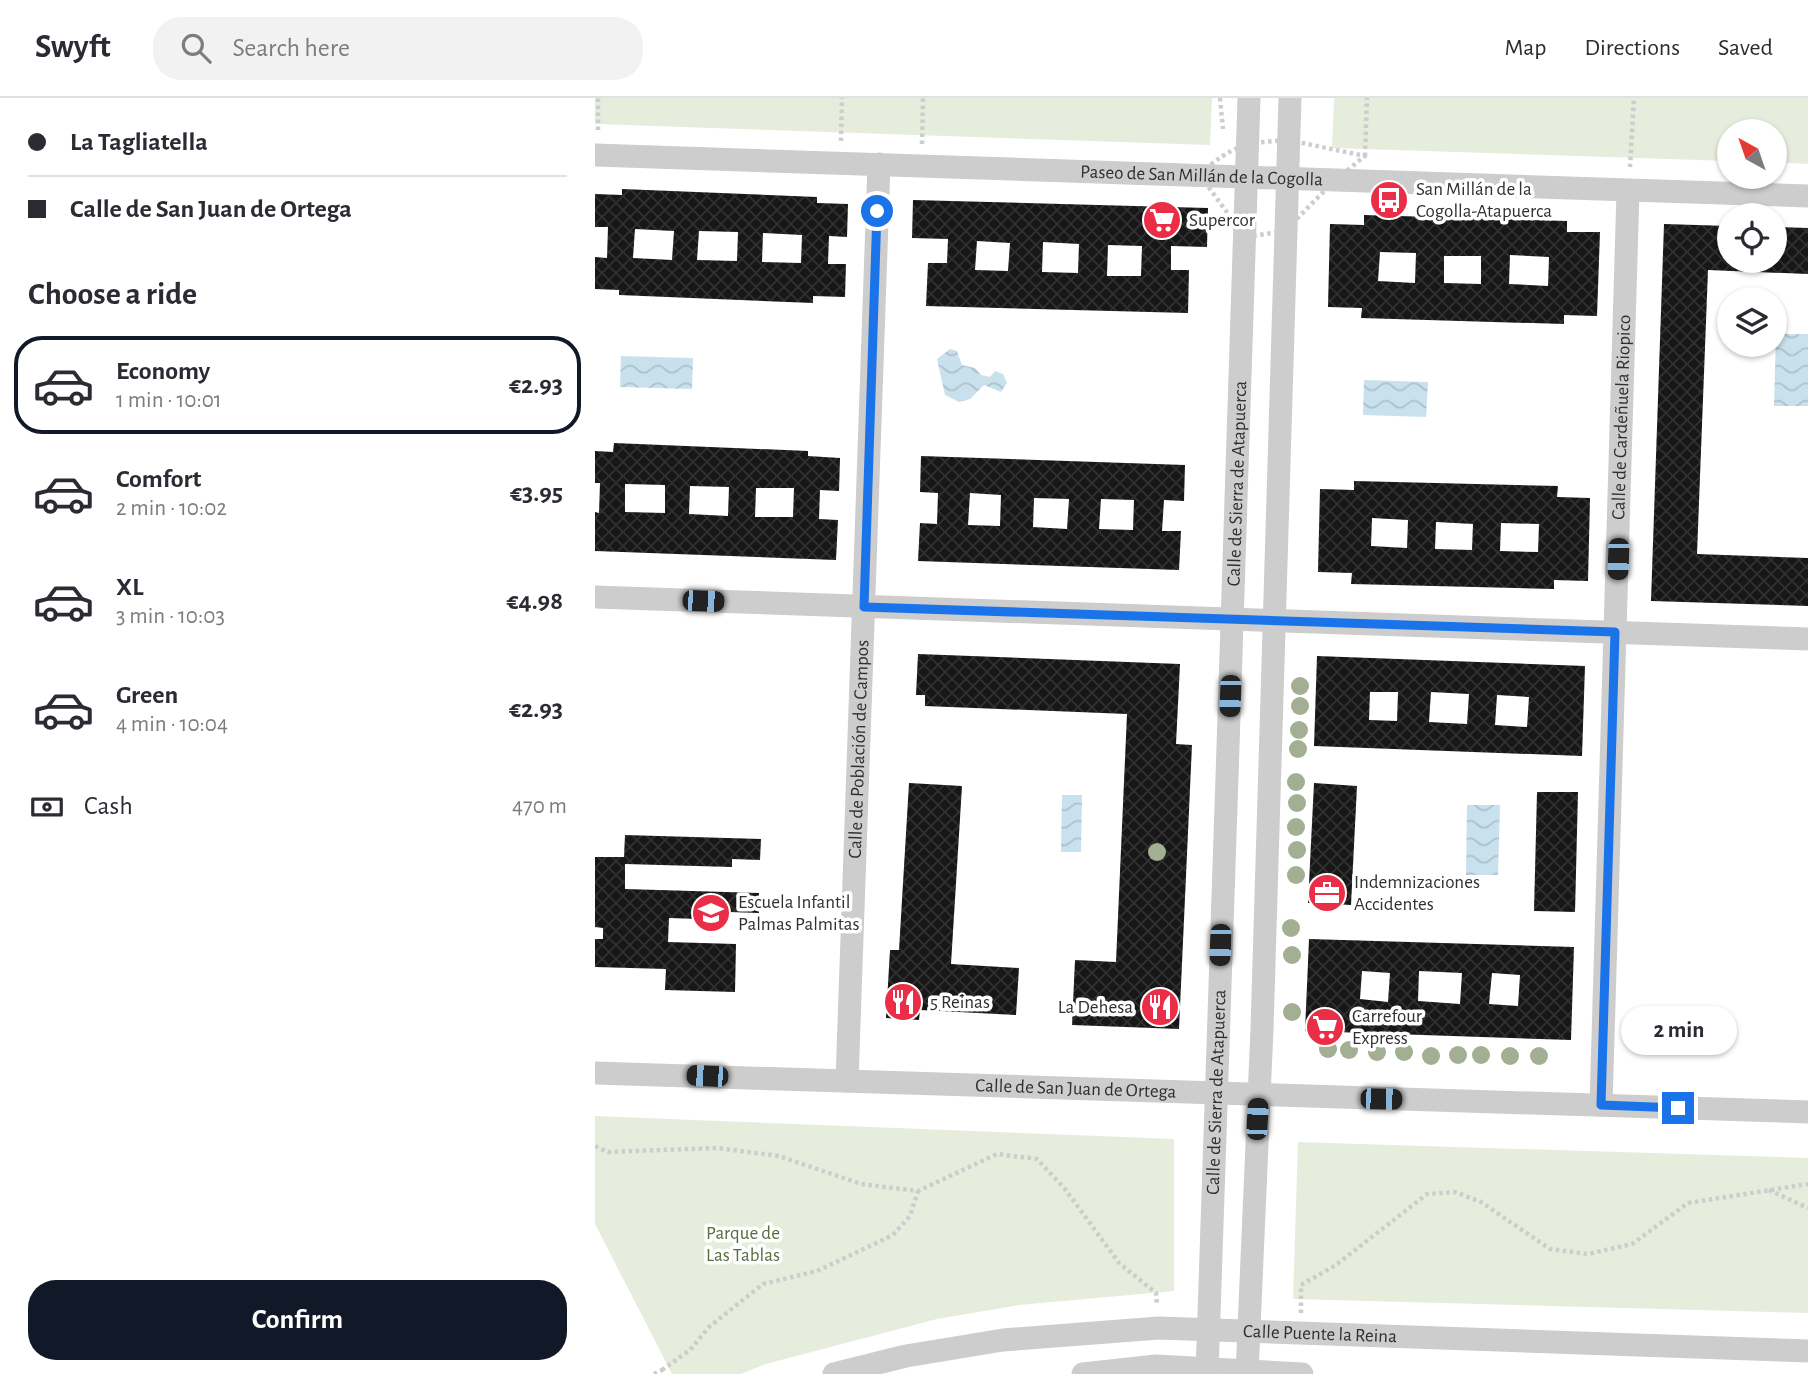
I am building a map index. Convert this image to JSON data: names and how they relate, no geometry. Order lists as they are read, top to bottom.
{
  "streets": {
    "street": [
      "Paseo de San Millán de la Cogolla",
      "Calle de Cardeñuela Riopico",
      "Calle de Sierra de Atapuerca",
      "Calle de Población de Campos",
      "Calle de San Juan de Ortega",
      "Calle Puente la Reina"
    ]
  },
  "crossings": [
    ["Paseo de San Millán de la Cogolla", "Calle de Cardeñuela Riopico"],
    ["Paseo de San Millán de la Cogolla", "Calle de Sierra de Atapuerca"],
    ["Paseo de San Millán de la Cogolla", "Calle de Población de Campos"],
    ["Calle de Cardeñuela Riopico", "Calle de San Juan de Ortega"],
    ["Calle de Sierra de Atapuerca", "Calle de San Juan de Ortega"],
    ["Calle de Sierra de Atapuerca", "Calle Puente la Reina"],
    ["Calle de Población de Campos", "Calle de San Juan de Ortega"]
  ],
  "parks": ["Parque de Las Tablas"],
  "places": {
    "bus stop": ["San Millán de la Cogolla-Atapuerca"],
    "supermarket": ["Supercor", "Carrefour Express"],
    "office": ["Indemnizaciones Accidentes"],
    "school or university": ["Escuela Infantil Palmas Palmitas"],
    "restaurant": ["5 Reinas", "La Dehesa"]
  },
  "north": "top left",
  "page": {
    "header": "Swyft",
    "search": "Search here",
    "nav": ["Map", "Directions", "Saved"],
    "banner": ["La Tagliatella", "Calle de San Juan de Ortega"],
    "heading": "Choose a ride",
    "list": [
      {
        "name": "Economy",
        "note": "1 min · 10:01",
        "value": "€2.93"
      },
      {
        "name": "Comfort",
        "note": "2 min · 10:02",
        "value": "€3.95"
      },
      {
        "name": "XL",
        "note": "3 min · 10:03",
        "value": "€4.98"
      },
      {
        "name": "Green",
        "note": "4 min · 10:04",
        "value": "€2.93"
      }
    ],
    "pay": ["Cash", "470 m"],
    "bubble": "2 min",
    "buttons": "Confirm"
  }
}
